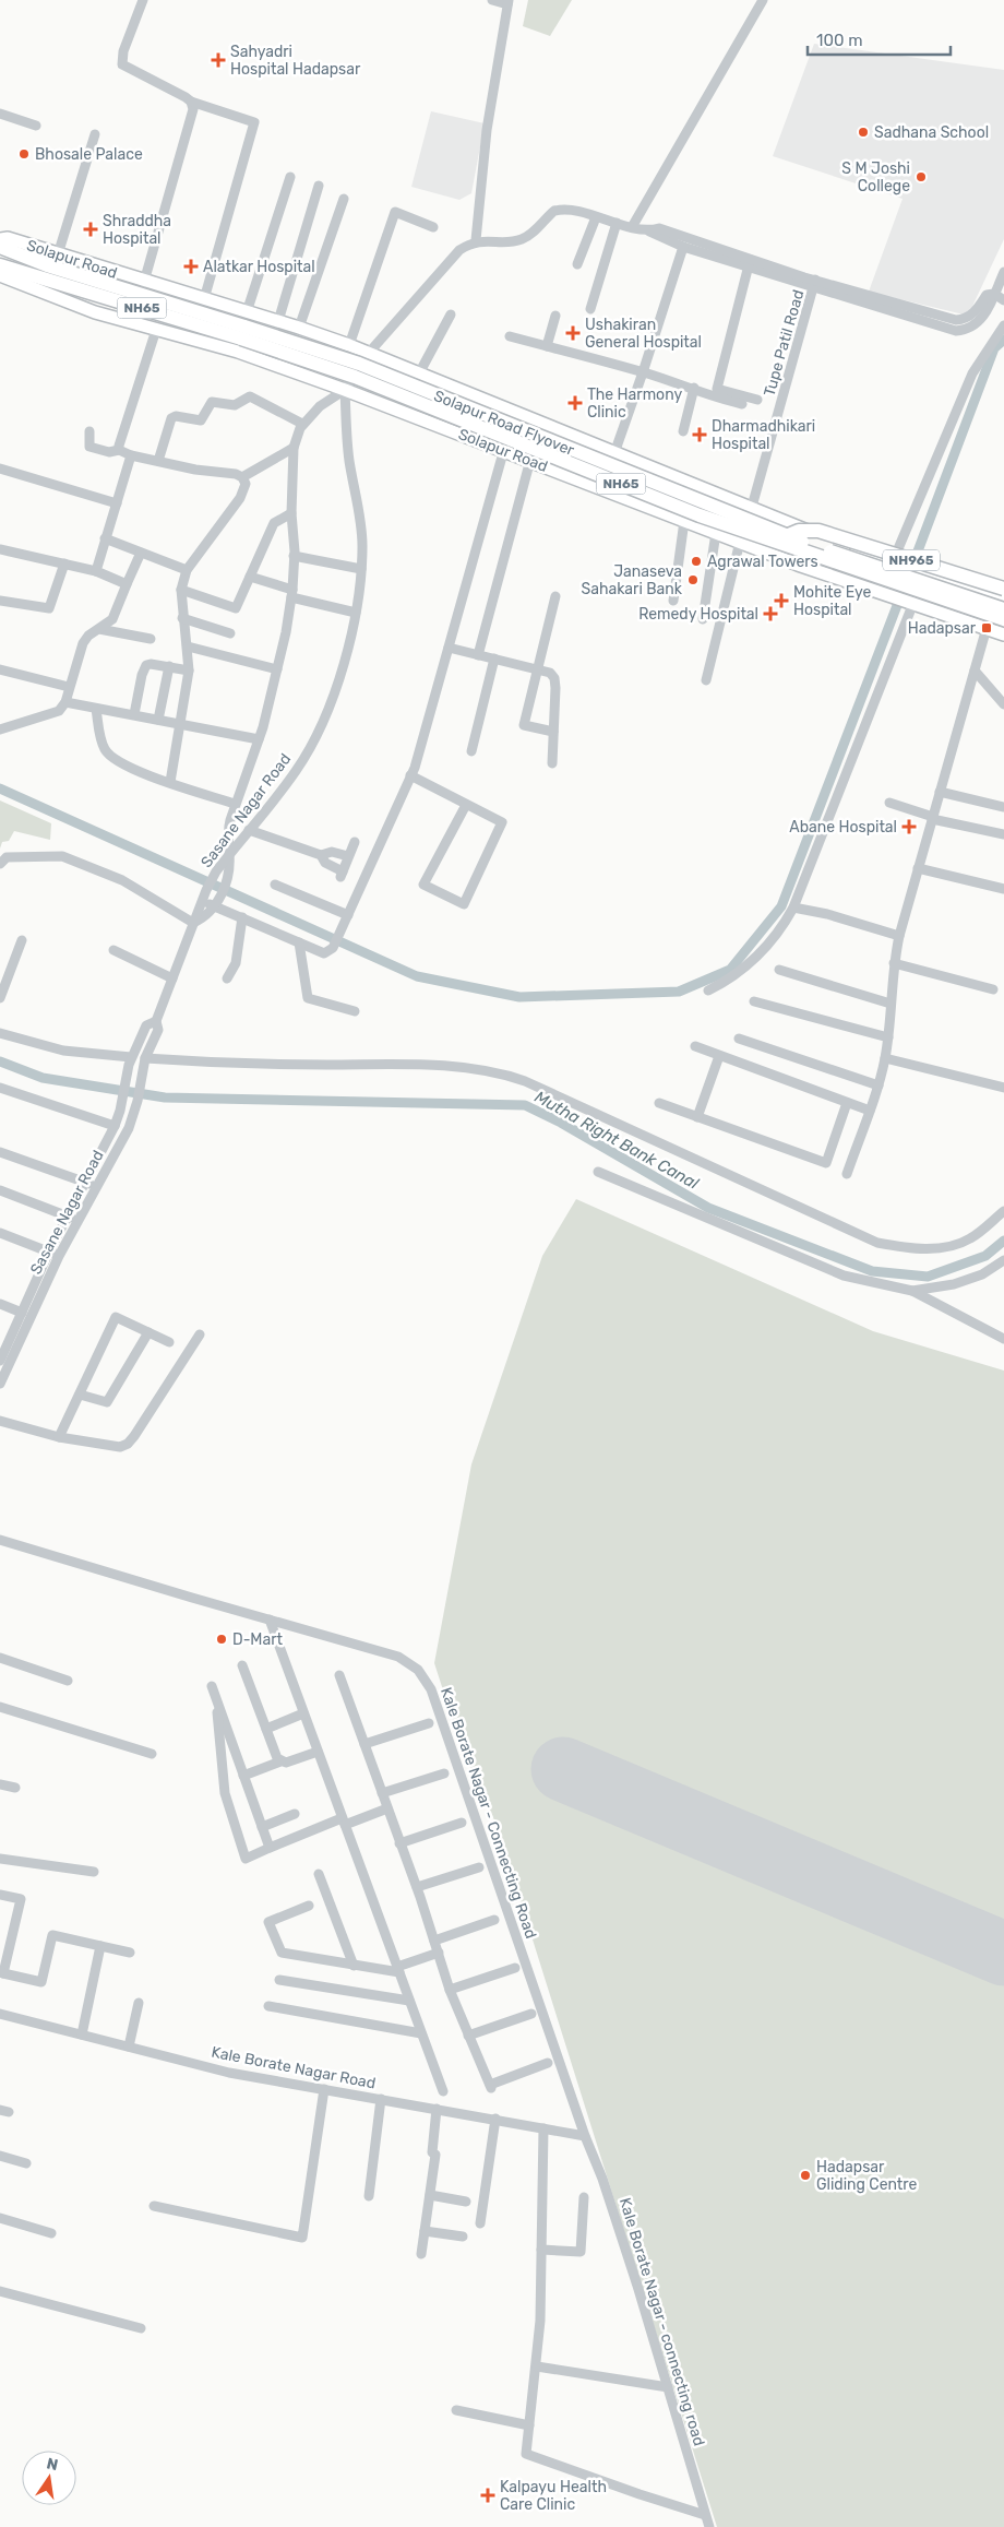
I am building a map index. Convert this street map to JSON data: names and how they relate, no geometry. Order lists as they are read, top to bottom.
{
  "streets": {
    "highway": ["NH65", "Solapur Road Flyover", "NH965"],
    "main road": ["Solapur Road"],
    "street": [
      "Tupe Patil Road",
      "Sasane Nagar Road",
      "Kale Borate Nagar - Connecting Road",
      "Kale Borate Nagar Road",
      "Kale Borate Nagar - connecting road"
    ]
  },
  "crossings": [
    ["Solapur Road", "Tupe Patil Road"],
    ["Solapur Road", "Solapur Road Flyover"],
    ["Solapur Road", "Sasane Nagar Road"],
    ["Solapur Road Flyover", "NH965"],
    ["Kale Borate Nagar - Connecting Road", "Kale Borate Nagar Road"],
    ["Kale Borate Nagar - Connecting Road", "Kale Borate Nagar - connecting road"],
    ["Kale Borate Nagar Road", "Kale Borate Nagar - connecting road"]
  ],
  "water": ["Mutha Right Bank Canal"],
  "places": {
    "health": [
      "Sahyadri Hospital Hadapsar",
      "Shraddha Hospital",
      "Alatkar Hospital",
      "Ushakiran General Hospital",
      "The Harmony Clinic",
      "Dharmadhikari Hospital",
      "Mohite Eye Hospital",
      "Remedy Hospital",
      "Abane Hospital",
      "Kalpayu Health Care Clinic"
    ],
    "other": [
      "Sadhana School",
      "Bhosale Palace",
      "S M Joshi College",
      "Agrawal Towers",
      "Janaseva Sahakari Bank",
      "D-Mart",
      "Hadapsar Gliding Centre"
    ],
    "transit": ["Hadapsar"]
  },
  "scale_bar": "100 m",
  "north": "top"
}
